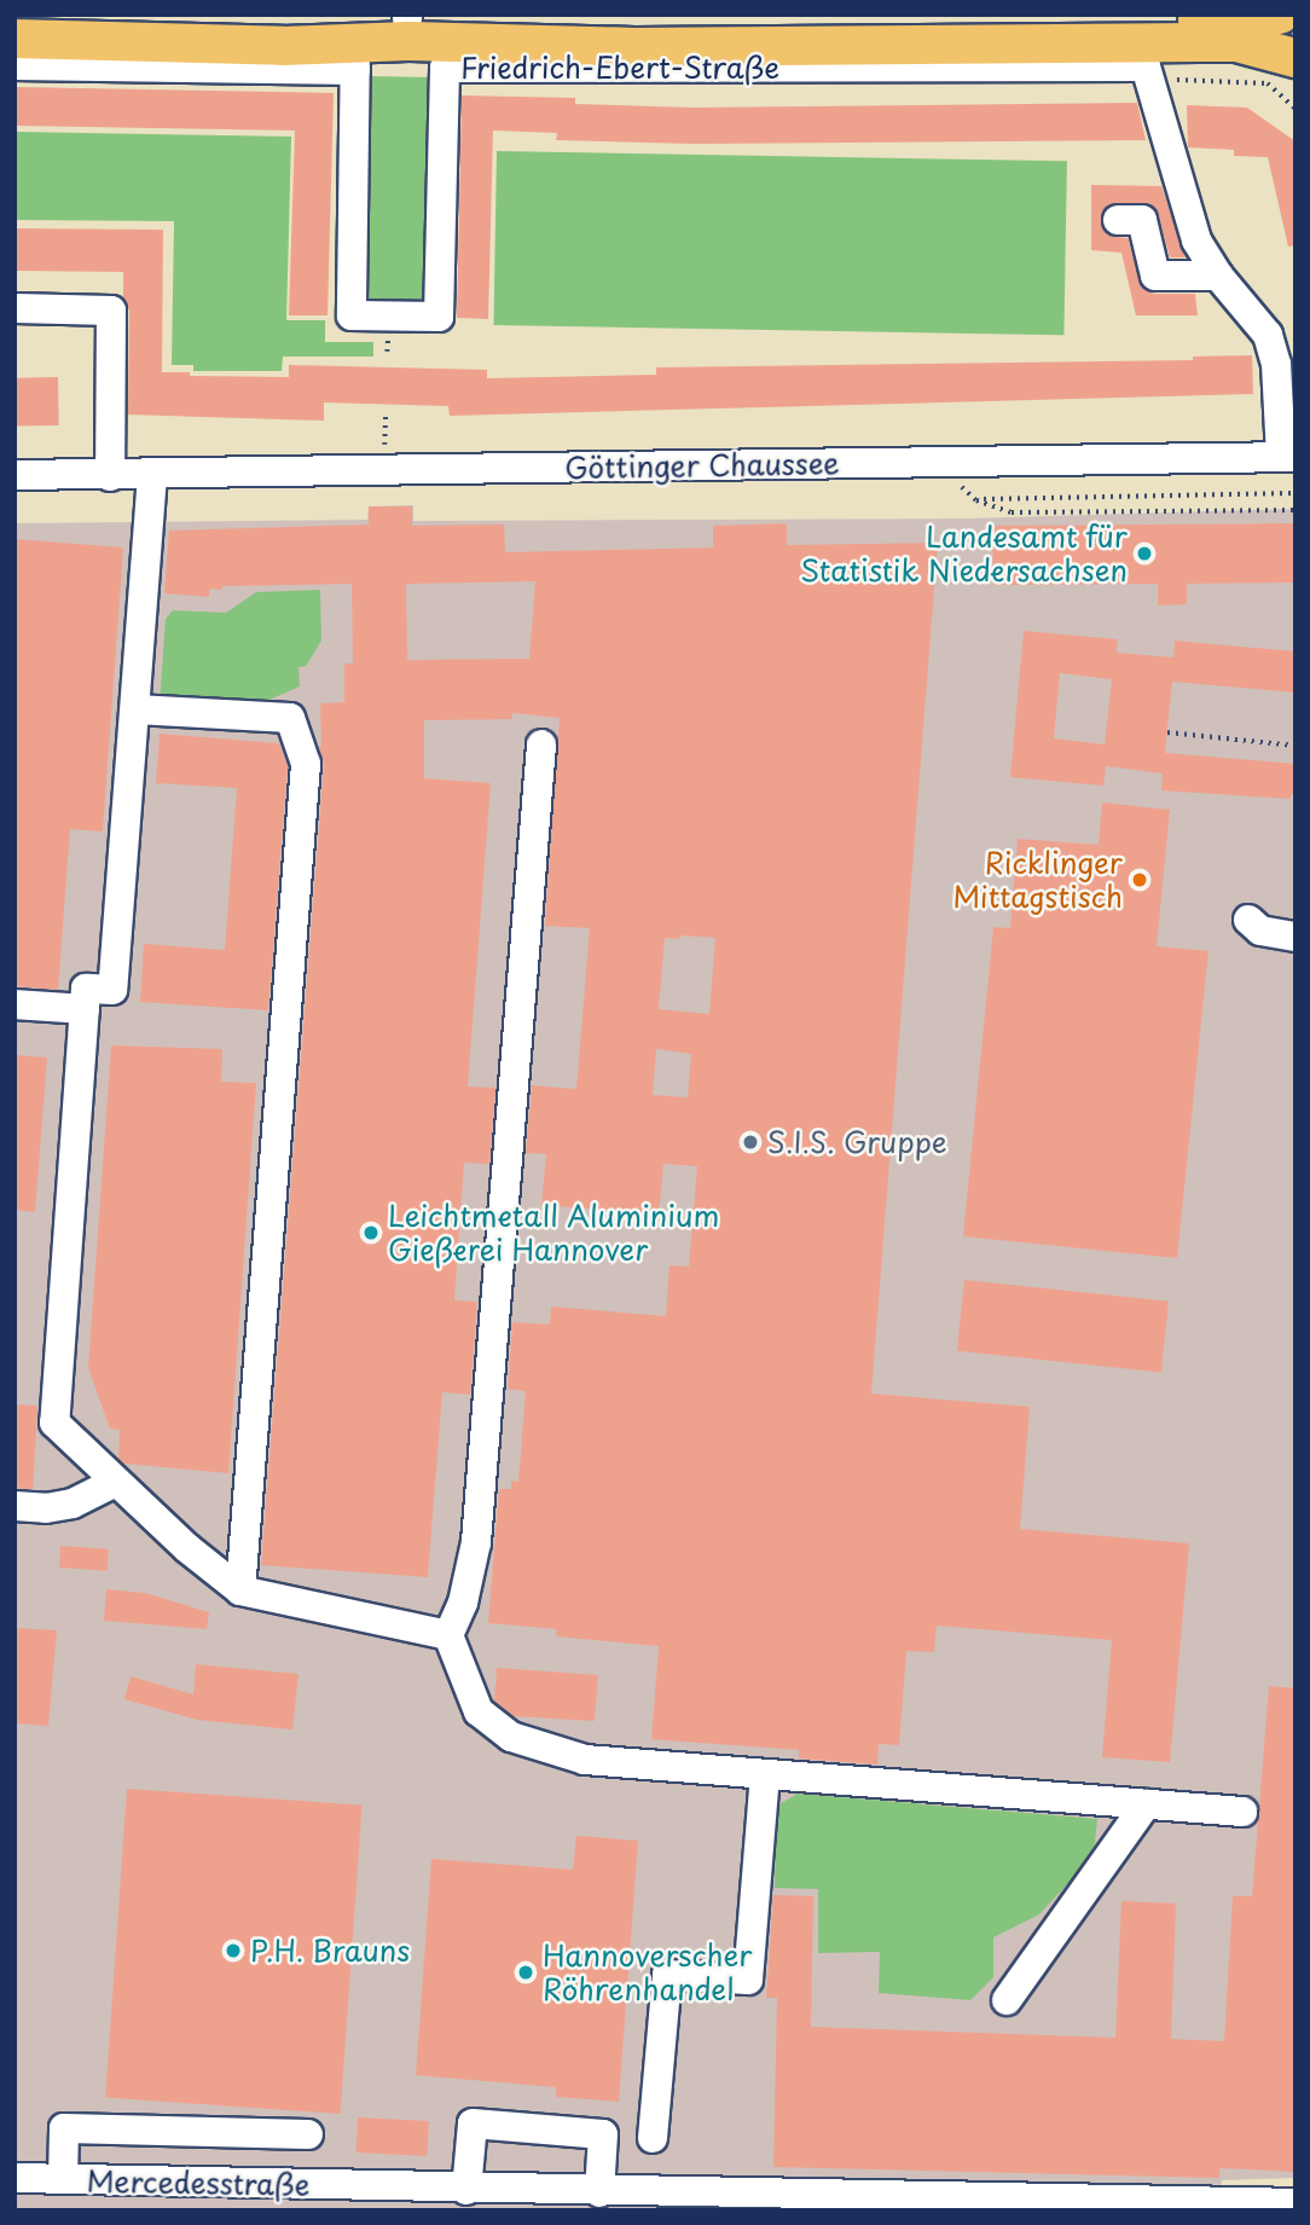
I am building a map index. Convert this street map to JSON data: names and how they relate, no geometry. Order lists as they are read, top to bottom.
{
  "streets": {
    "main road": ["Friedrich-Ebert-Straße"],
    "street": ["Göttinger Chaussee", "Mercedesstraße"]
  },
  "places": [
    "Landesamt für Statistik Niedersachsen",
    "Ricklinger Mittagstisch",
    "S.I.S. Gruppe",
    "Leichtmetall Aluminium Gießerei Hannover",
    "P.H. Brauns",
    "Hannoverscher Röhrenhandel"
  ]
}
